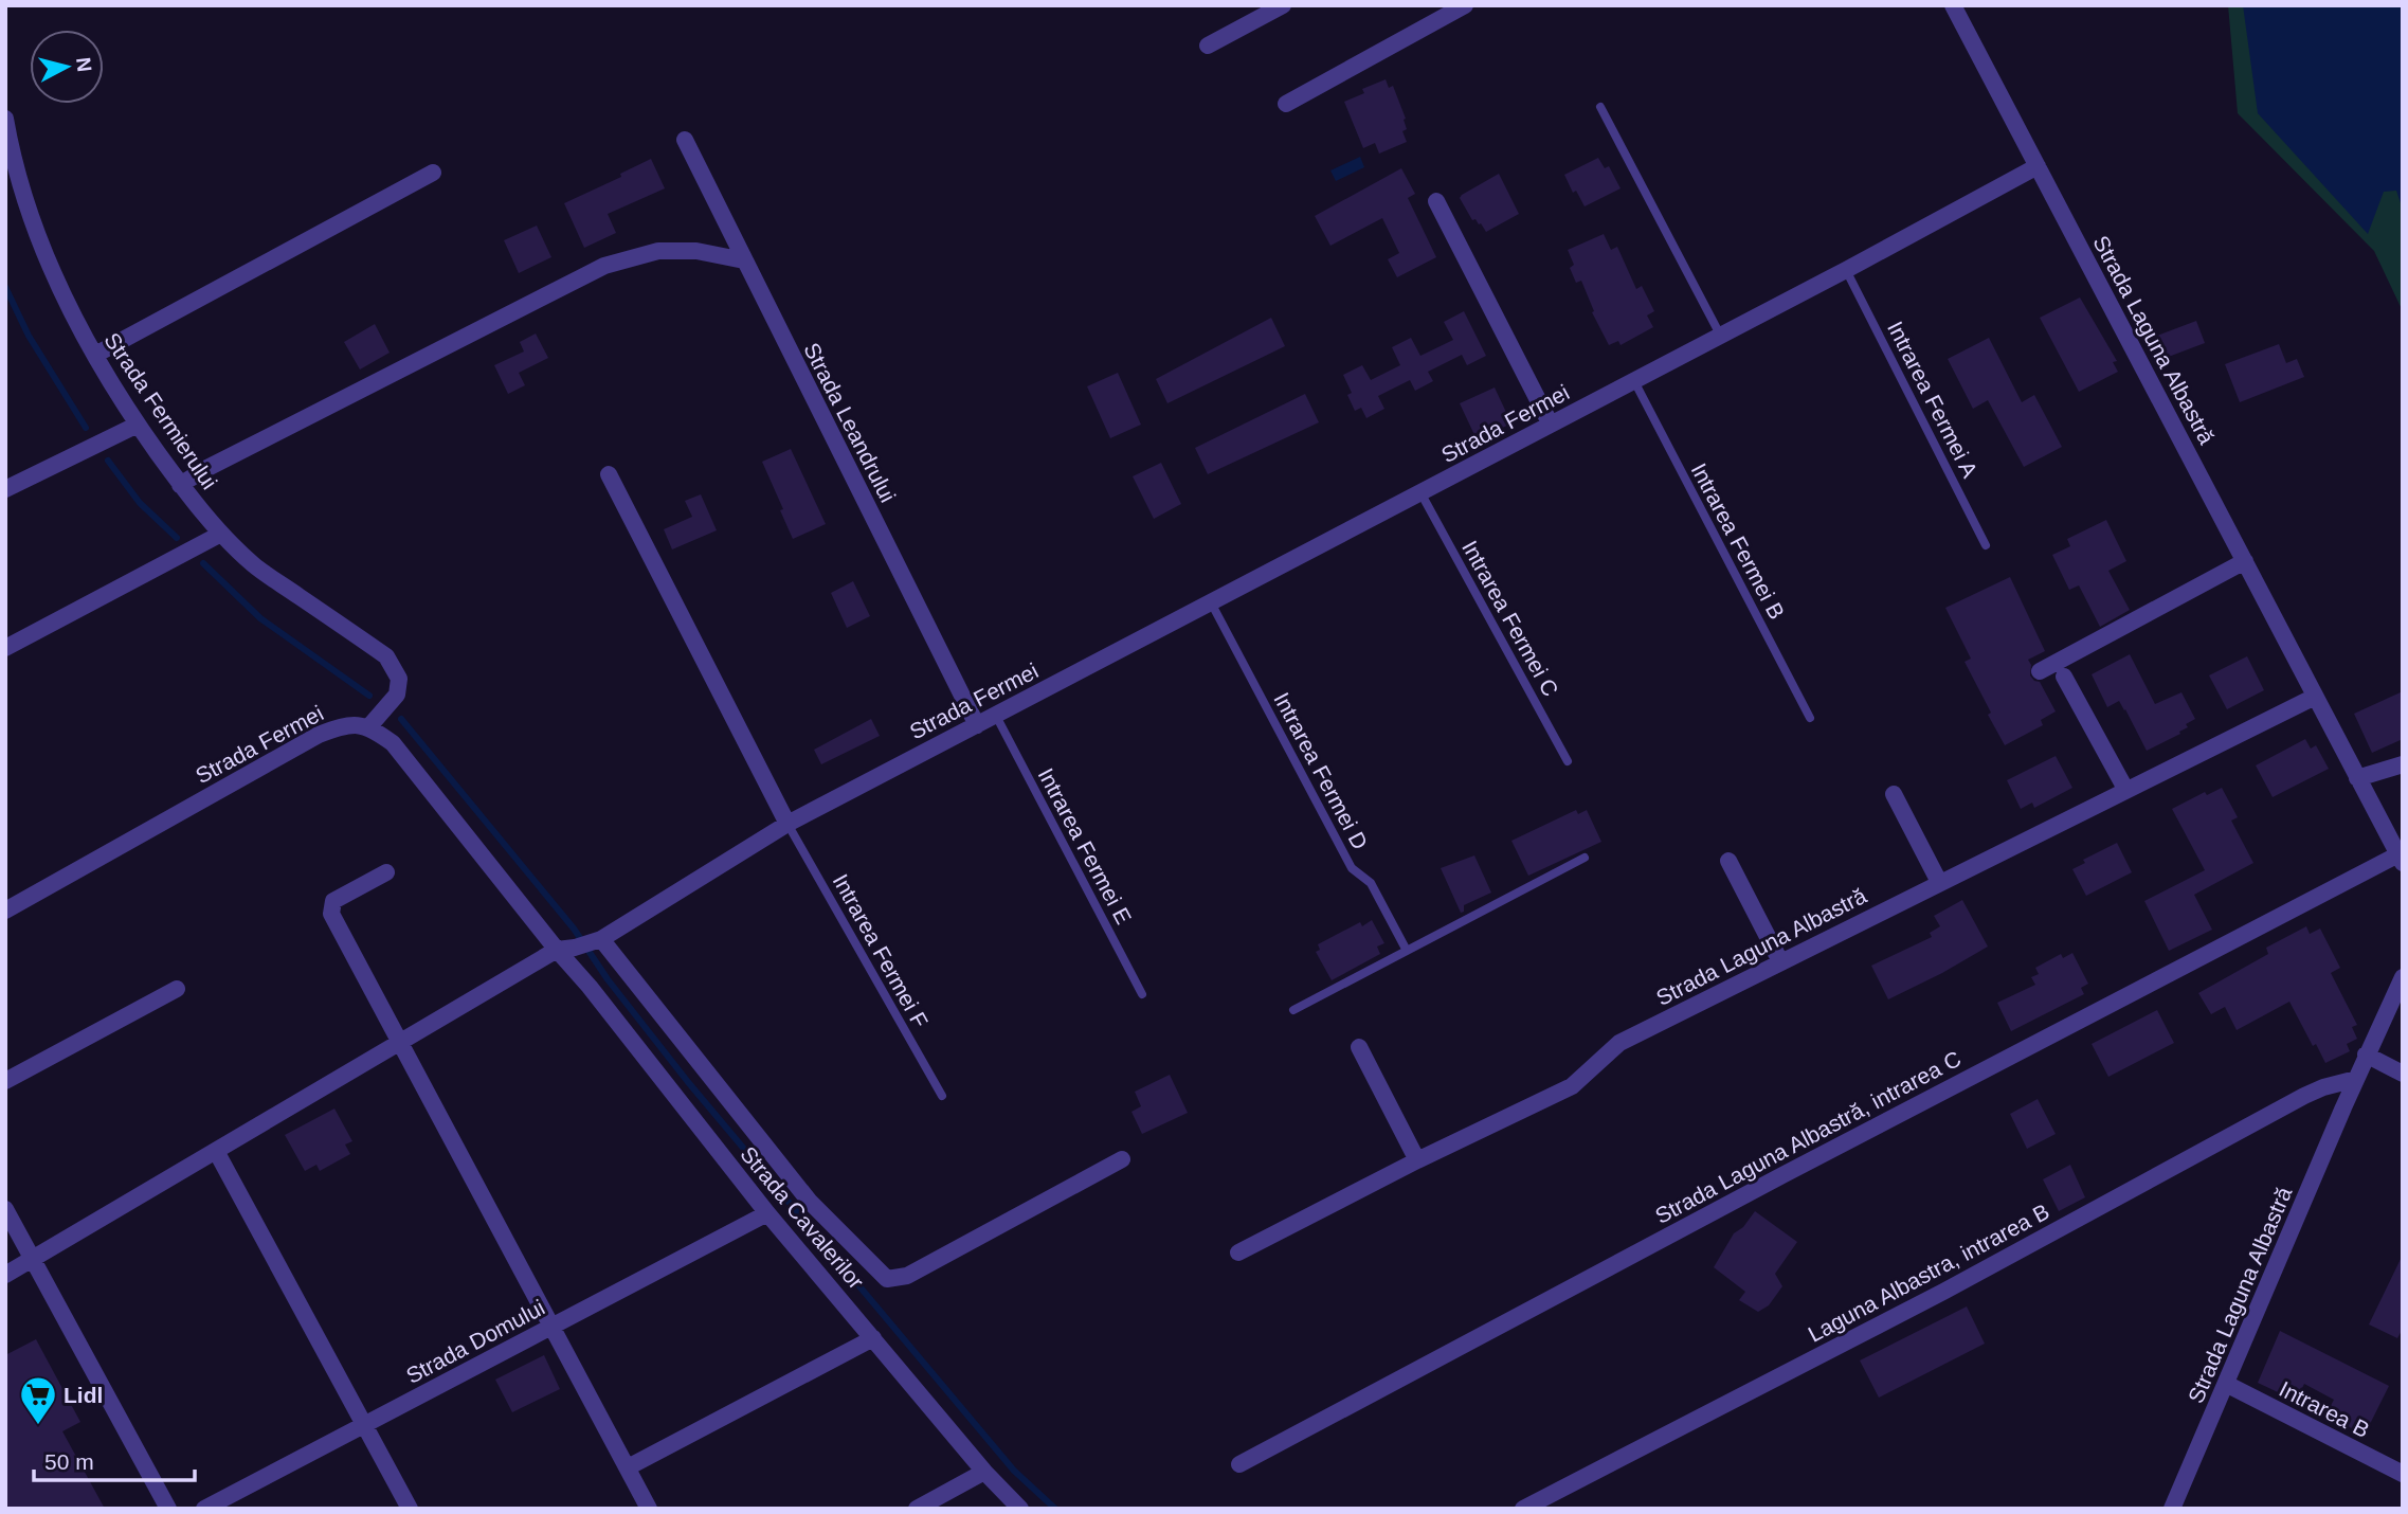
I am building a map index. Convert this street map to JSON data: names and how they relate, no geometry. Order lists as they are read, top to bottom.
{
  "streets": {
    "street": [
      "Strada Laguna Albastră",
      "Strada Fermierului",
      "Strada Leandrului",
      "Strada Fermei",
      "Strada Laguna Albastră, intrarea C",
      "Strada Cavalerilor",
      "Laguna Albastra, intrarea B",
      "Strada Domului",
      "Intrarea B"
    ],
    "lane": [
      "Intrarea Fermei A",
      "Intrarea Fermei B",
      "Intrarea Fermei C",
      "Intrarea Fermei D",
      "Intrarea Fermei E",
      "Intrarea Fermei F"
    ]
  },
  "crossings": [
    ["Strada Laguna Albastră", "Strada Fermei"],
    ["Strada Laguna Albastră", "Strada Laguna Albastră, intrarea C"],
    ["Strada Laguna Albastră", "Laguna Albastra, intrarea B"],
    ["Strada Laguna Albastră", "Intrarea B"],
    ["Intrarea Fermei A", "Strada Fermei"],
    ["Strada Fermierului", "Strada Fermei"],
    ["Strada Leandrului", "Strada Fermei"],
    ["Strada Fermei", "Intrarea Fermei B"],
    ["Strada Fermei", "Intrarea Fermei C"],
    ["Strada Fermei", "Intrarea Fermei D"],
    ["Strada Fermei", "Intrarea Fermei E"],
    ["Strada Fermei", "Intrarea Fermei F"],
    ["Strada Fermei", "Strada Cavalerilor"],
    ["Strada Cavalerilor", "Strada Domului"]
  ],
  "places": {
    "supermarket": ["Lidl"]
  },
  "scale_bar": "50 m",
  "north": "right"
}
